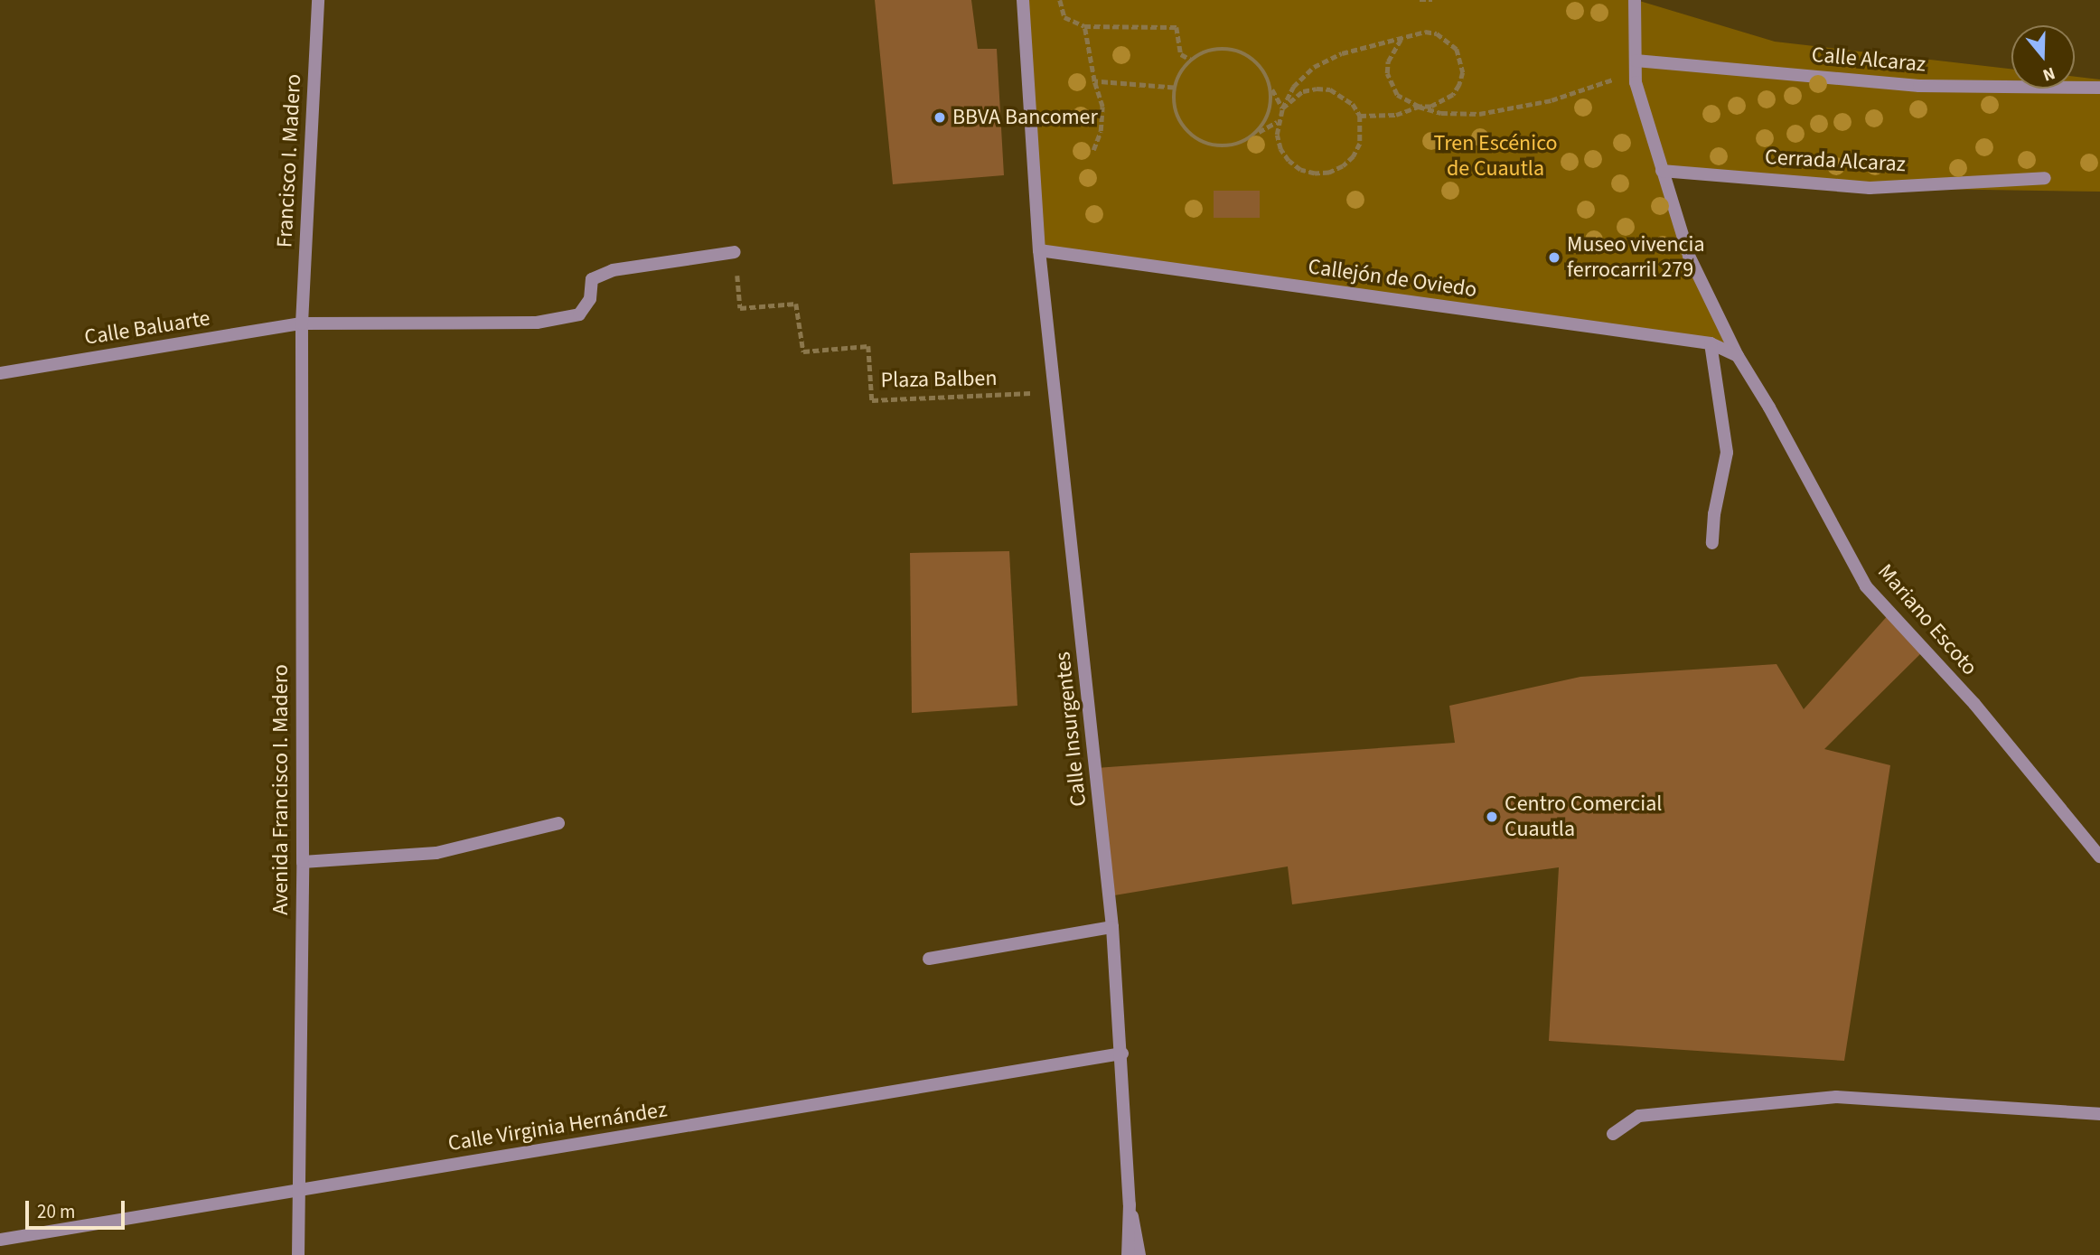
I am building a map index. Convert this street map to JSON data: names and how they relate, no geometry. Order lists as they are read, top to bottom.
{
  "streets": {
    "street": [
      "Calle Alcaraz",
      "Francisco I. Madero",
      "Cerrada Alcaraz",
      "Callejón de Oviedo",
      "Calle Baluarte",
      "Mariano Escoto",
      "Calle Insurgentes",
      "Avenida Francisco I. Madero",
      "Calle Virginia Hernández"
    ],
    "path": ["Plaza Balben"]
  },
  "crossings": [
    ["Calle Alcaraz", "Mariano Escoto"],
    ["Francisco I. Madero", "Calle Baluarte"],
    ["Francisco I. Madero", "Avenida Francisco I. Madero"],
    ["Cerrada Alcaraz", "Mariano Escoto"],
    ["Callejón de Oviedo", "Mariano Escoto"],
    ["Callejón de Oviedo", "Calle Insurgentes"],
    ["Calle Baluarte", "Plaza Balben"],
    ["Calle Baluarte", "Avenida Francisco I. Madero"],
    ["Plaza Balben", "Calle Insurgentes"],
    ["Calle Insurgentes", "Calle Virginia Hernández"],
    ["Avenida Francisco I. Madero", "Calle Virginia Hernández"]
  ],
  "parks": ["Tren Escénico de Cuautla"],
  "places": ["BBVA Bancomer", "Museo vivencia ferrocarril 279", "Centro Comercial Cuautla"],
  "scale_bar": "20 m",
  "north": "bottom"
}
